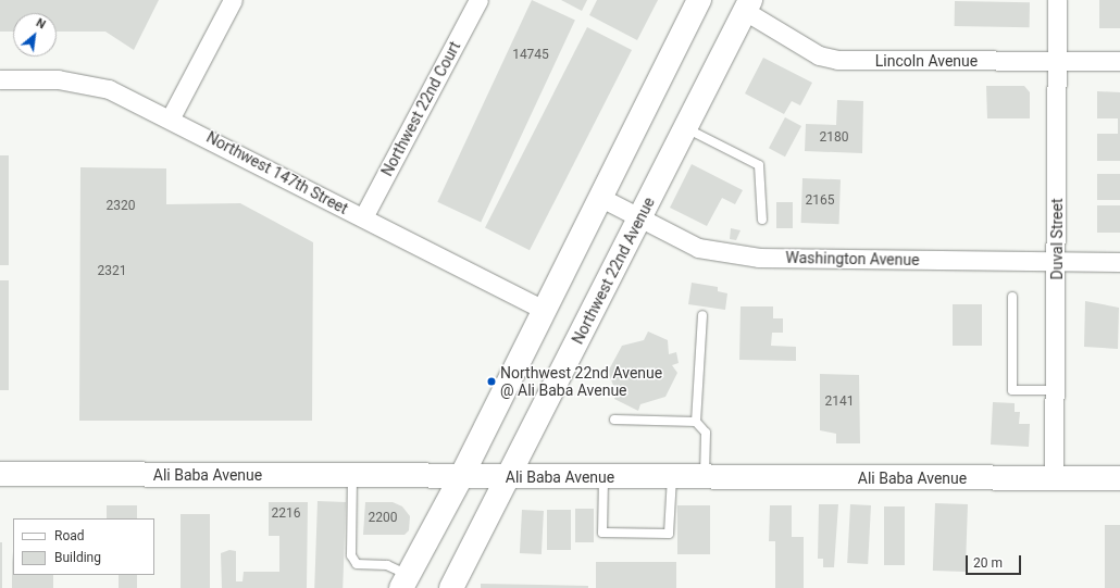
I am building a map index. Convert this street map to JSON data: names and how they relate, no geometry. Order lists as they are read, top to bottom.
{
  "streets": {
    "main road": ["Northwest 22nd Avenue", "Ali Baba Avenue"],
    "street": [
      "Lincoln Avenue",
      "Northwest 22nd Court",
      "Northwest 147th Street",
      "Duval Street",
      "Washington Avenue"
    ]
  },
  "crossings": [
    ["Lincoln Avenue", "Duval Street"],
    ["Lincoln Avenue", "Northwest 22nd Avenue"],
    ["Northwest 22nd Court", "Northwest 147th Street"],
    ["Duval Street", "Washington Avenue"],
    ["Duval Street", "Ali Baba Avenue"],
    ["Washington Avenue", "Northwest 22nd Avenue"],
    ["Northwest 22nd Avenue", "Ali Baba Avenue"]
  ],
  "places": ["Northwest 22nd Avenue @ Ali Baba Avenue"],
  "house_numbers": [
    "14745",
    "2180",
    "2165",
    "2320",
    "2321",
    "2141",
    "2216",
    "2200"
  ],
  "legend": ["Road", "Building"],
  "scale_bar": "20 m",
  "north": "top right"
}
